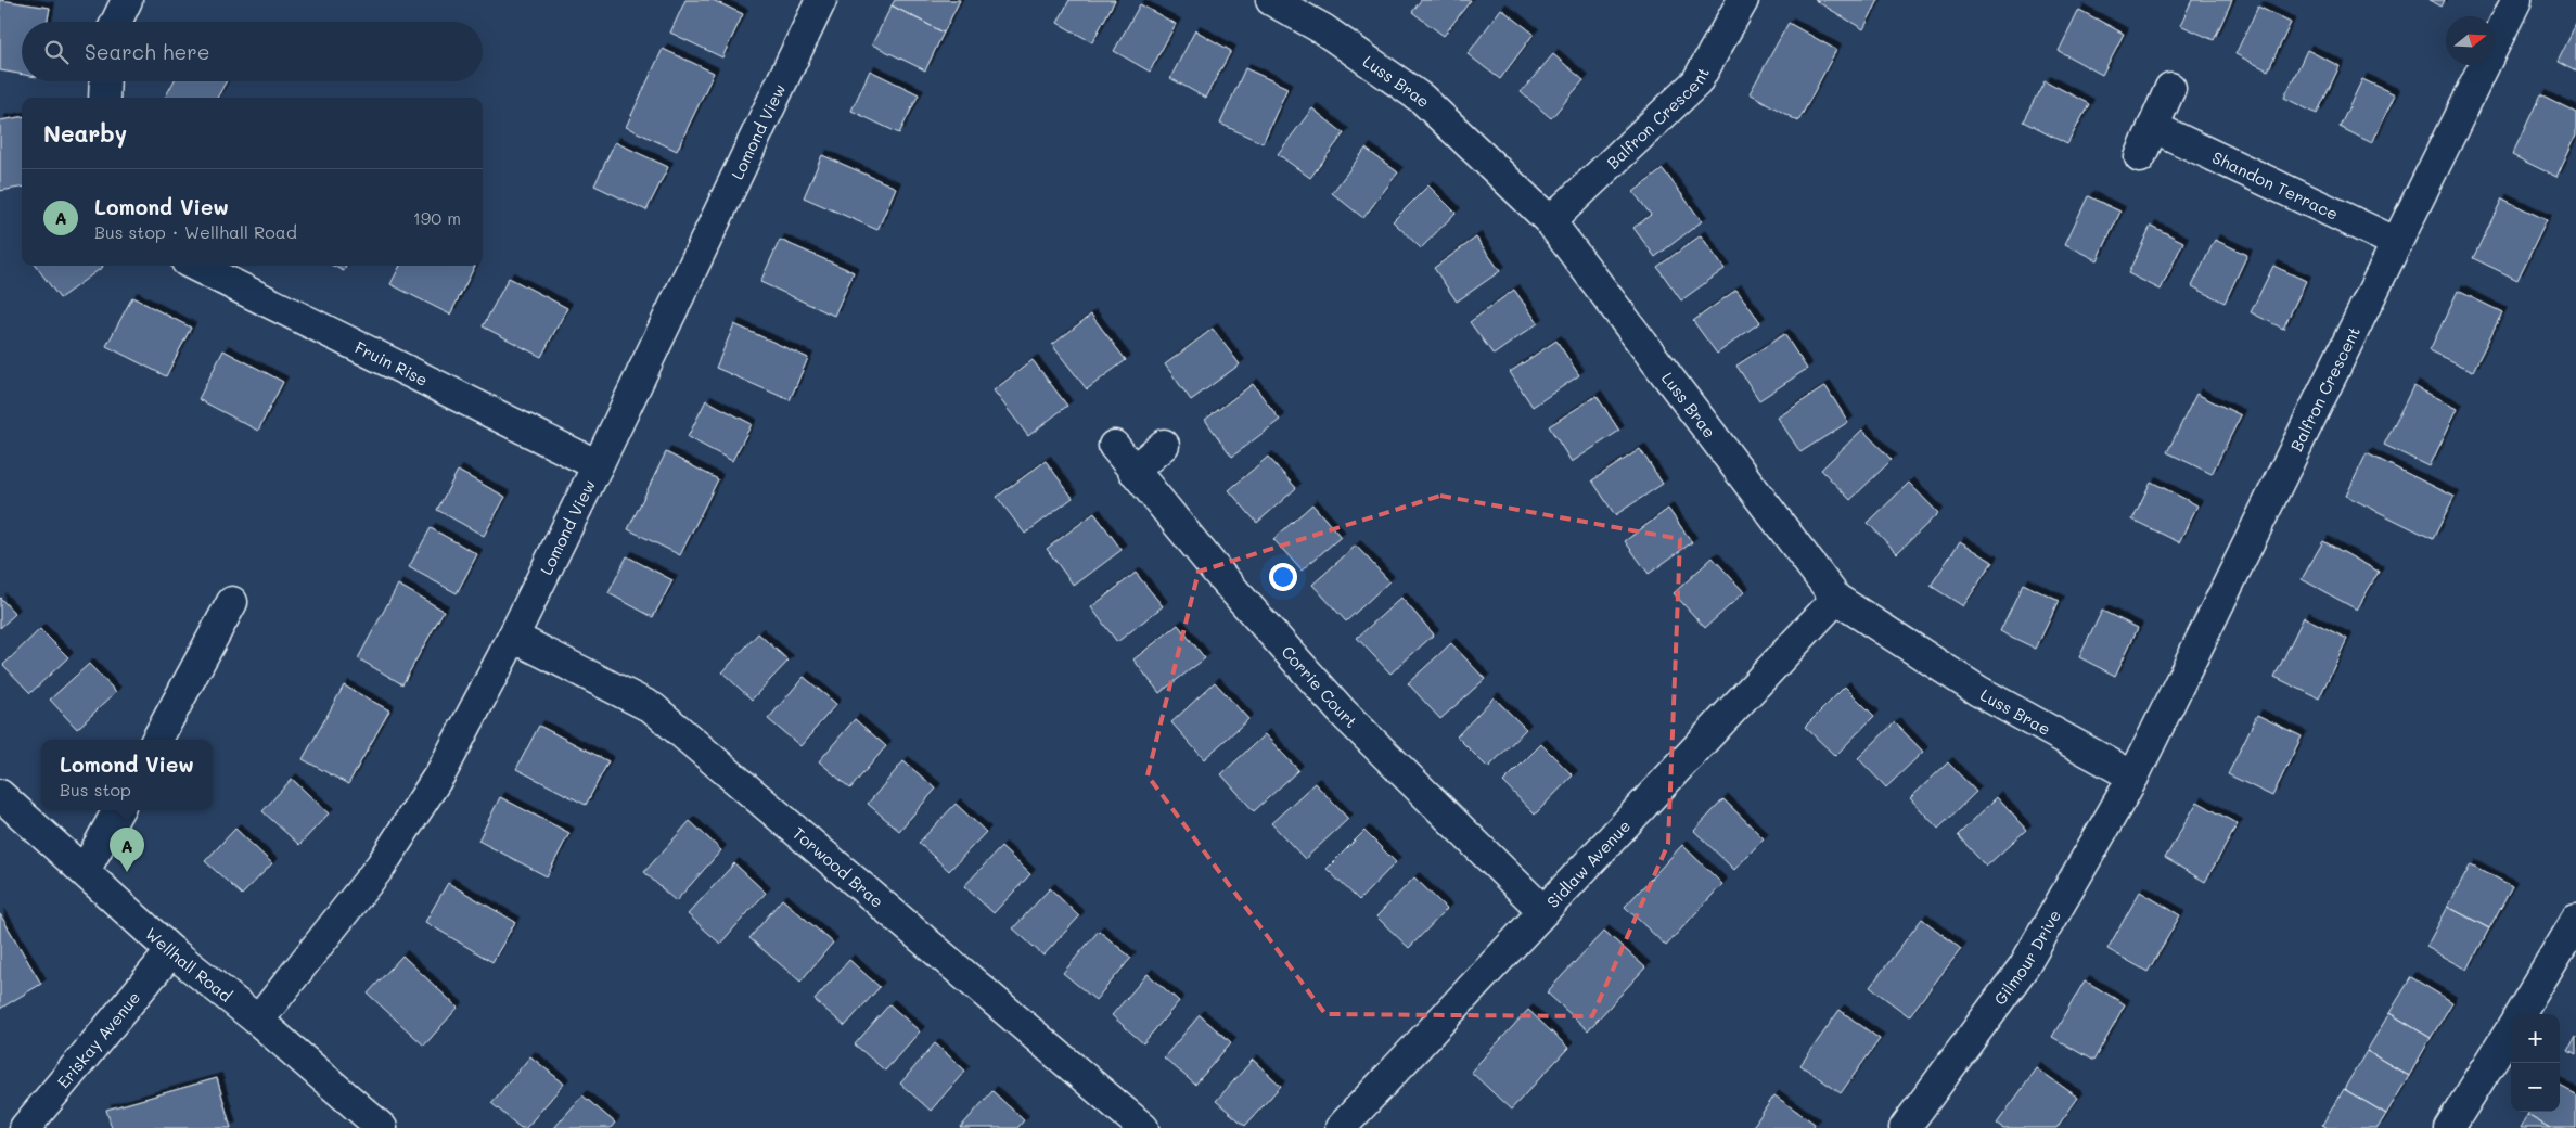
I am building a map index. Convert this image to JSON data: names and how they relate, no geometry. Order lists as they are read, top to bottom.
{
  "streets": {
    "street": [
      "Luss Brae",
      "Balfron Crescent",
      "Lomond View",
      "Shandon Terrace",
      "Fruin Rise",
      "Corrie Court",
      "Sidlaw Avenue",
      "Torwood Brae",
      "Gilmour Drive",
      "Wellhall Road",
      "Eriskay Avenue"
    ]
  },
  "crossings": [
    ["Luss Brae", "Balfron Crescent"],
    ["Luss Brae", "Sidlaw Avenue"],
    ["Luss Brae", "Gilmour Drive"],
    ["Balfron Crescent", "Shandon Terrace"],
    ["Balfron Crescent", "Gilmour Drive"],
    ["Lomond View", "Fruin Rise"],
    ["Lomond View", "Torwood Brae"],
    ["Lomond View", "Wellhall Road"],
    ["Corrie Court", "Sidlaw Avenue"],
    ["Wellhall Road", "Eriskay Avenue"]
  ],
  "north": "right",
  "page": {
    "search": "Search here",
    "heading": "Nearby",
    "list": [
      {
        "mark": "A",
        "name": "Lomond View",
        "note": "Bus stop · Wellhall Road",
        "value": "190 m"
      }
    ],
    "popup": ["Lomond View", "Bus stop"],
    "pins": "A",
    "map_buttons": ["+", "−"]
  }
}
